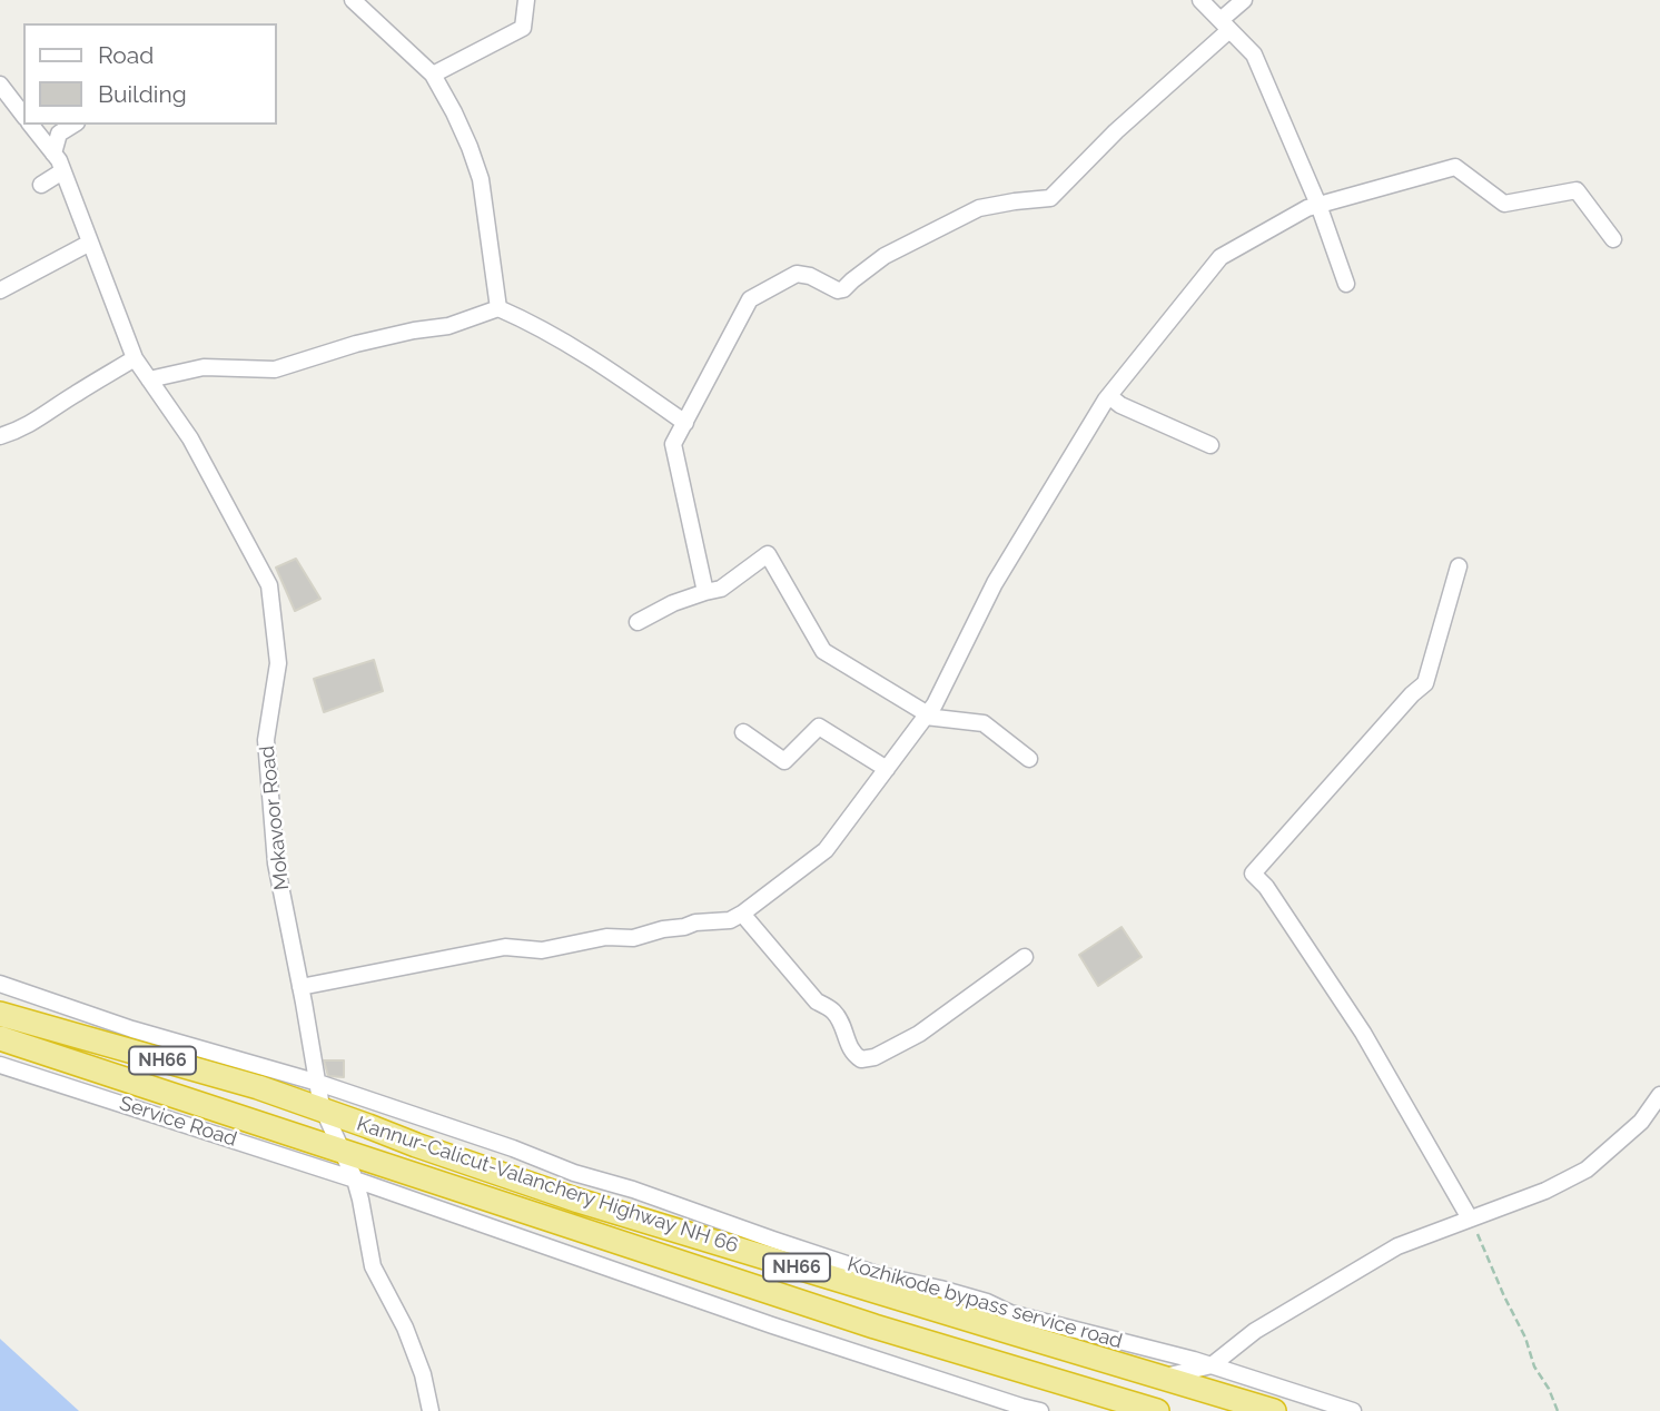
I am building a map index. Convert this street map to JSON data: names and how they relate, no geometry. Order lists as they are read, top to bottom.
{
  "streets": {
    "highway": ["NH66", "Kannur-Calicut-Valanchery Highway NH 66"],
    "street": ["Mokavoor Road", "Service Road", "Kozhikode bypass service road"]
  },
  "crossings": [
    ["Mokavoor Road", "Service Road"],
    ["Mokavoor Road", "Kannur-Calicut-Valanchery Highway NH 66"],
    ["Mokavoor Road", "Kozhikode bypass service road"]
  ],
  "legend": ["Road", "Building"]
}
